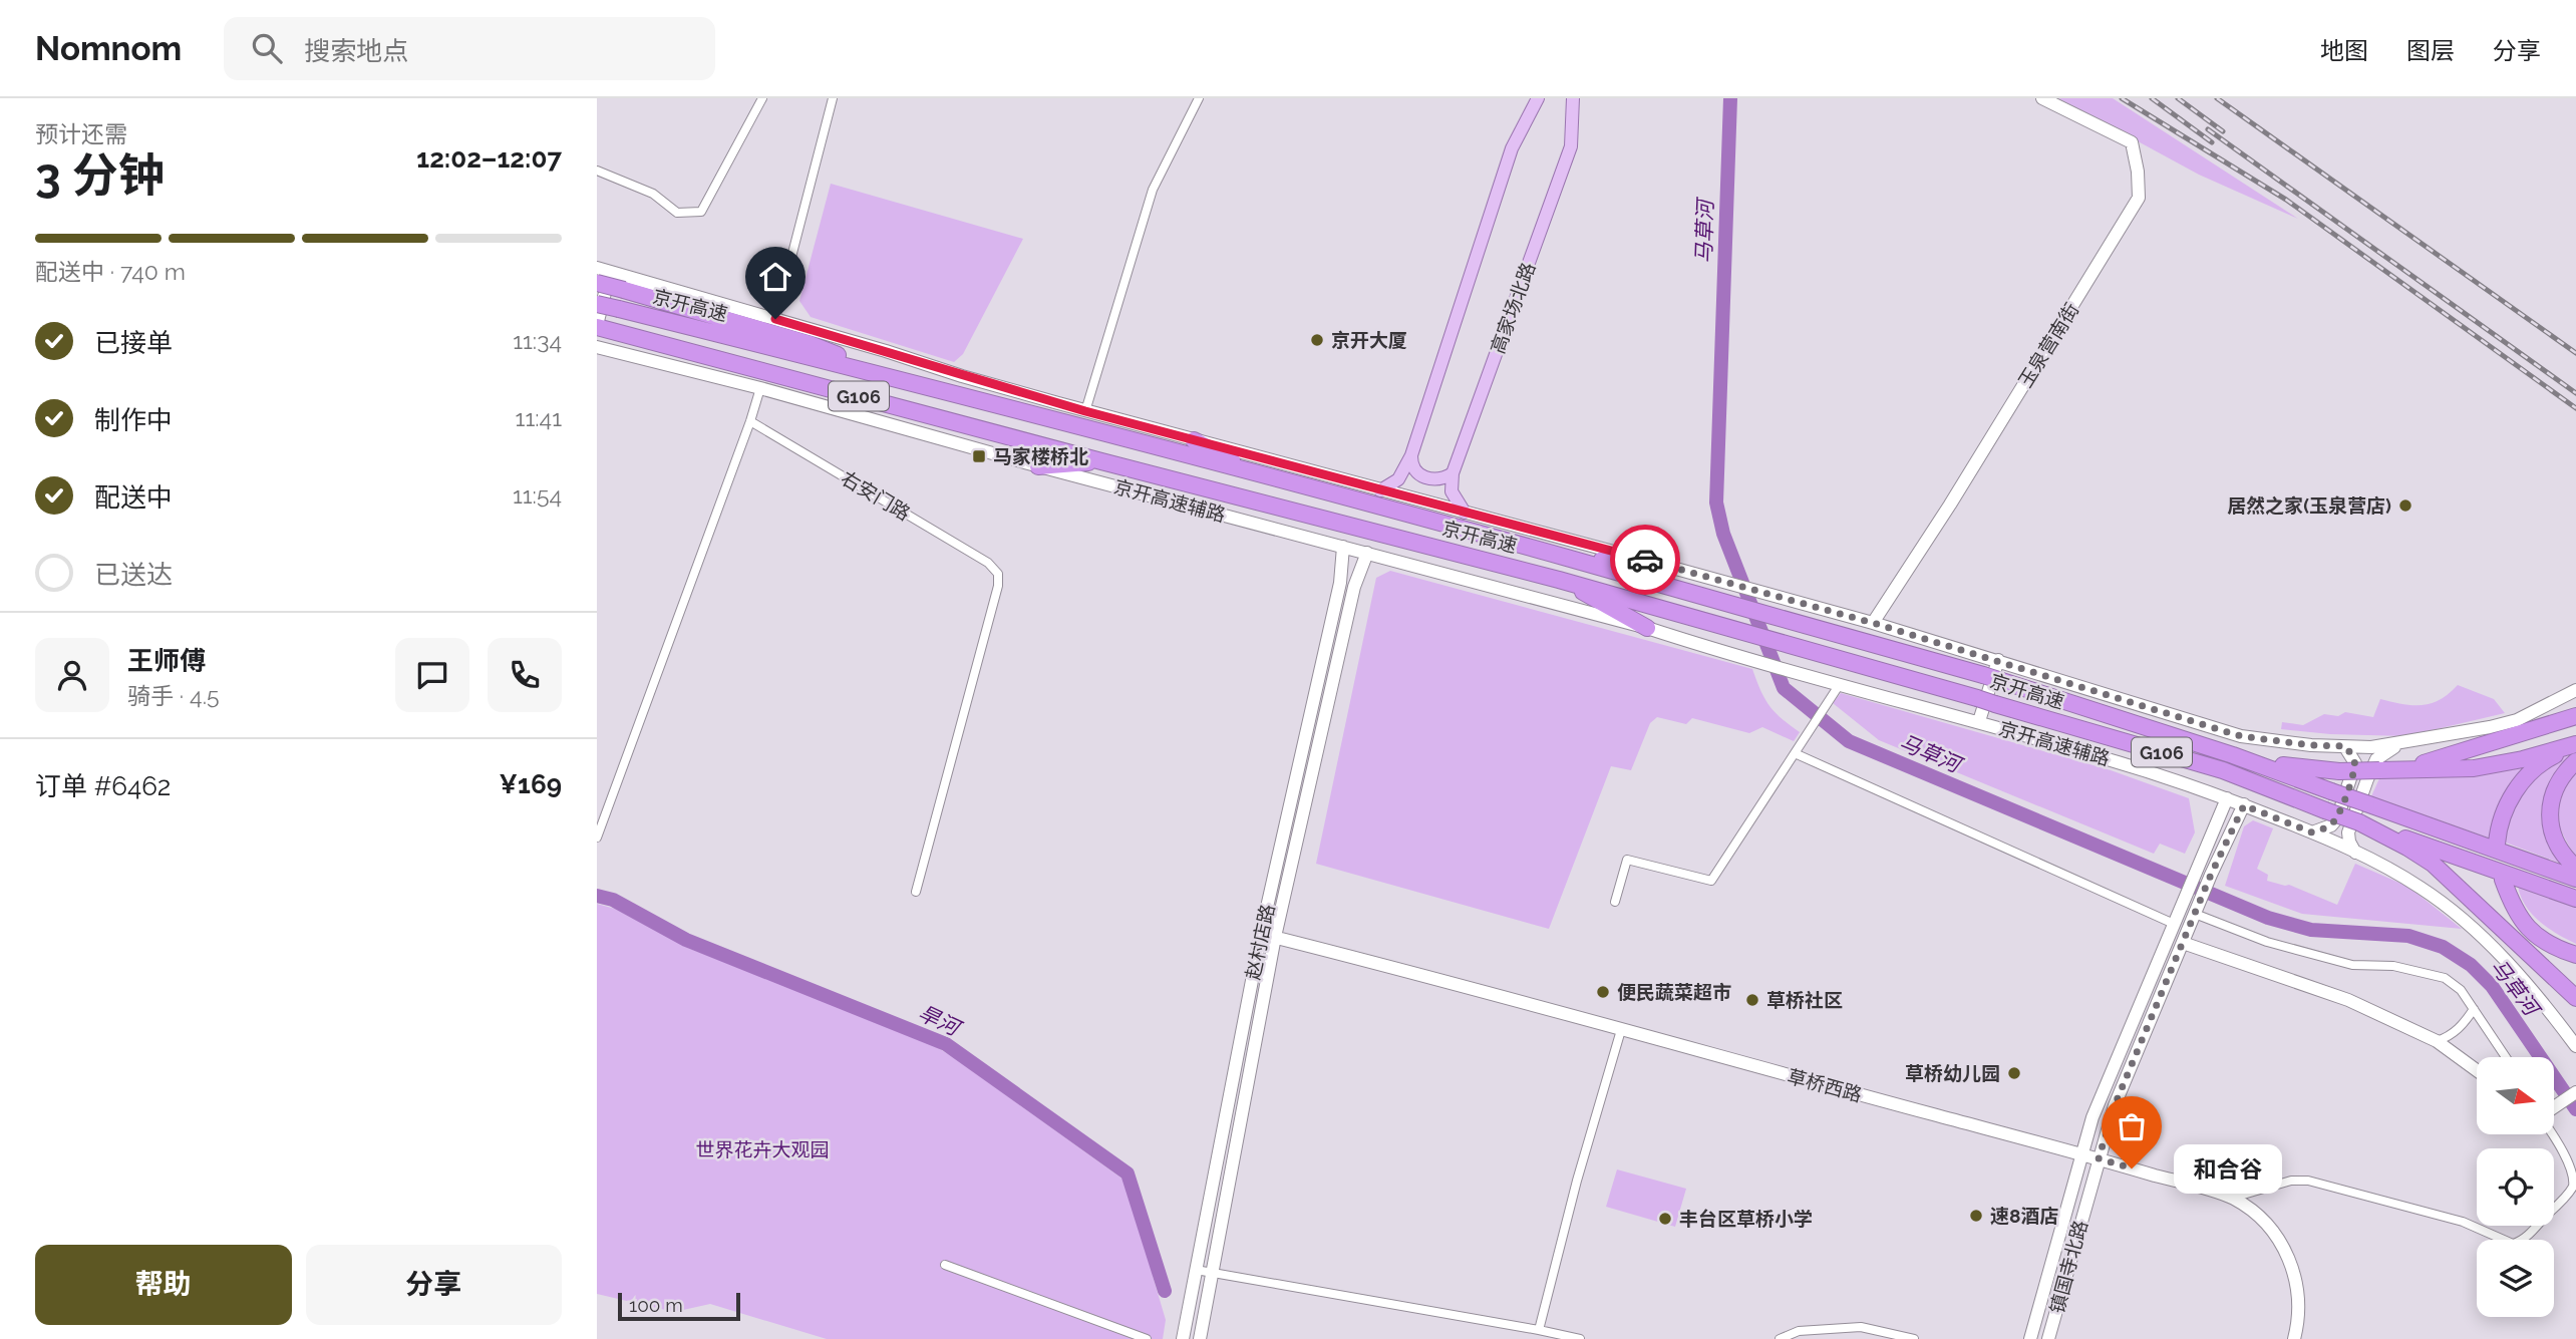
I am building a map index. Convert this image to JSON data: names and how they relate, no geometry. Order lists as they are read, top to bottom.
{
  "streets": {
    "highway": ["京开高速", "G106"],
    "main road": ["高家场北路"],
    "street": [
      "玉泉营南街",
      "右安门路",
      "京开高速辅路",
      "赵村店路",
      "草桥西路",
      "镇国寺北路"
    ]
  },
  "crossings": [
    ["京开高速辅路", "赵村店路"],
    ["京开高速辅路", "镇国寺北路"],
    ["赵村店路", "草桥西路"],
    ["草桥西路", "镇国寺北路"]
  ],
  "water": ["马草河", "旱河"],
  "parks": ["世界花卉大观园"],
  "places": {
    "other": [
      "京开大厦",
      "居然之家(玉泉营店)",
      "便民蔬菜超市",
      "草桥社区",
      "草桥幼儿园",
      "和合谷",
      "速8酒店",
      "丰台区草桥小学"
    ],
    "transit": ["马家楼桥北"]
  },
  "scale_bar": "100 m",
  "north": "right",
  "page": {
    "header": "Nomnom",
    "search": "搜索地点",
    "nav": ["地图", "图层", "分享"],
    "heading": ["3 分钟", "预计还需", "12:02–12:07"],
    "panel": [
      "王师傅",
      "骑手 · 4.5",
      "订单 #6462",
      "¥169"
    ],
    "bar": "配送中 · 740 m",
    "list": [
      ["已接单", "11:34"],
      ["制作中", "11:41"],
      ["配送中", "11:54"],
      "已送达"
    ],
    "bubble": "和合谷",
    "buttons": ["帮助", "分享"],
    "scale": "100 m"
  }
}
